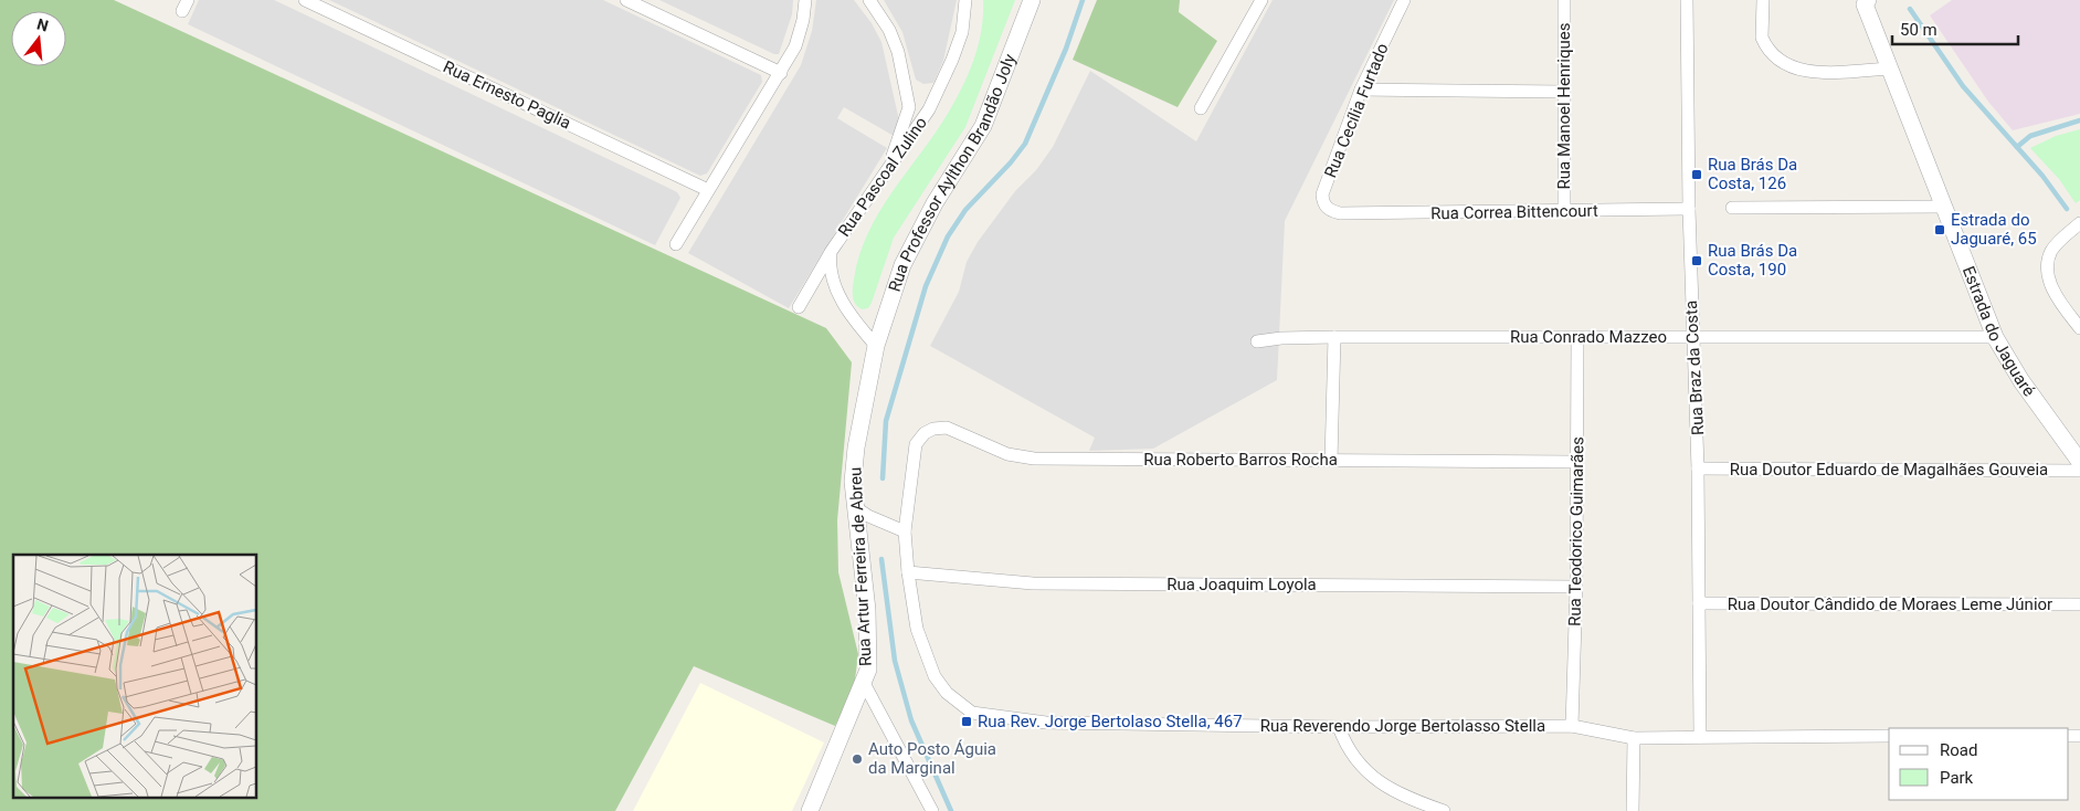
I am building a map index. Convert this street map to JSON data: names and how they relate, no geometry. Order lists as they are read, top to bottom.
{
  "streets": {
    "street": [
      "Rua Ernesto Paglia",
      "Rua Manoel Henriques",
      "Rua Cecília Furtado",
      "Rua Professor Aylthon Brandão Joly",
      "Rua Pascoal Zulino",
      "Rua Correa Bittencourt",
      "Estrada do Jaguaré",
      "Rua Conrado Mazzeo",
      "Rua Braz da Costa",
      "Rua Roberto Barros Rocha",
      "Rua Doutor Eduardo de Magalhães Gouveia",
      "Rua Teodorico Guimarães",
      "Rua Artur Ferreira de Abreu",
      "Rua Joaquim Loyola",
      "Rua Doutor Cândido de Moraes Leme Júnior",
      "Rua Reverendo Jorge Bertolasso Stella"
    ]
  },
  "crossings": [
    ["Rua Manoel Henriques", "Rua Correa Bittencourt"],
    ["Rua Cecília Furtado", "Rua Correa Bittencourt"],
    ["Rua Professor Aylthon Brandão Joly", "Rua Pascoal Zulino"],
    ["Rua Professor Aylthon Brandão Joly", "Rua Artur Ferreira de Abreu"],
    ["Rua Pascoal Zulino", "Rua Artur Ferreira de Abreu"],
    ["Rua Correa Bittencourt", "Rua Braz da Costa"],
    ["Estrada do Jaguaré", "Rua Conrado Mazzeo"],
    ["Rua Conrado Mazzeo", "Rua Braz da Costa"],
    ["Rua Conrado Mazzeo", "Rua Teodorico Guimarães"],
    ["Rua Braz da Costa", "Rua Doutor Eduardo de Magalhães Gouveia"],
    ["Rua Braz da Costa", "Rua Doutor Cândido de Moraes Leme Júnior"],
    ["Rua Braz da Costa", "Rua Reverendo Jorge Bertolasso Stella"],
    ["Rua Roberto Barros Rocha", "Rua Teodorico Guimarães"],
    ["Rua Roberto Barros Rocha", "Rua Reverendo Jorge Bertolasso Stella"],
    ["Rua Teodorico Guimarães", "Rua Joaquim Loyola"],
    ["Rua Teodorico Guimarães", "Rua Reverendo Jorge Bertolasso Stella"],
    ["Rua Joaquim Loyola", "Rua Reverendo Jorge Bertolasso Stella"]
  ],
  "places": {
    "transit": [
      "Rua Brás Da Costa, 126",
      "Estrada do Jaguaré, 65",
      "Rua Brás Da Costa, 190",
      "Rua Rev. Jorge Bertolaso Stella, 467"
    ],
    "other": ["Auto Posto Águia da Marginal"]
  },
  "legend": ["Road", "Park"],
  "scale_bar": "50 m",
  "north": "top"
}
